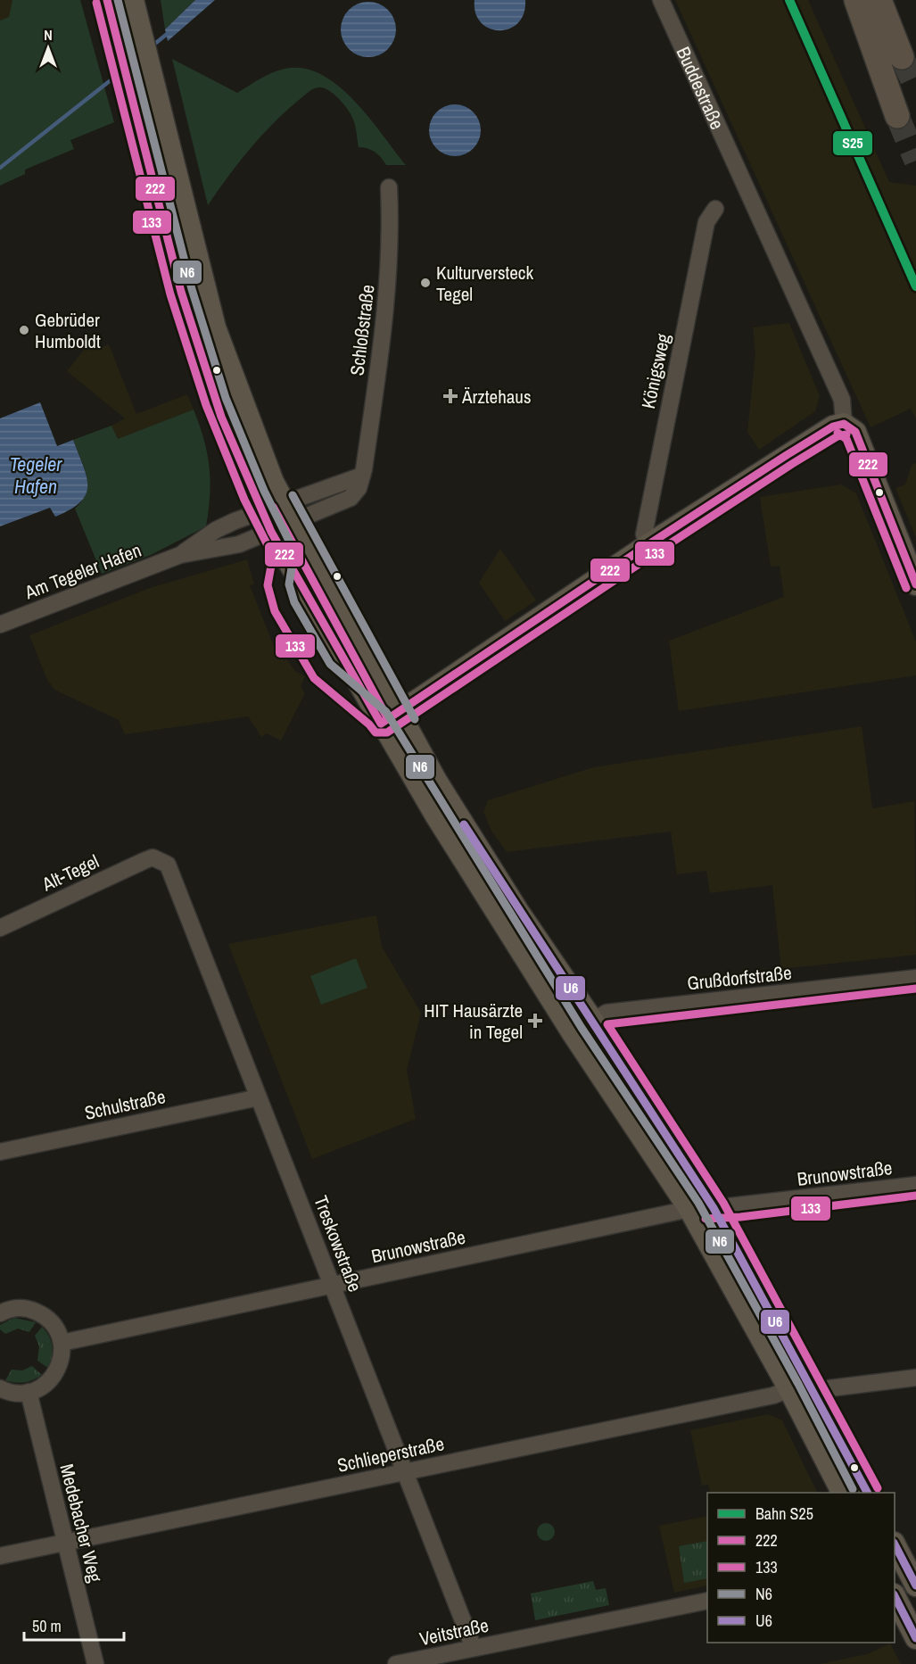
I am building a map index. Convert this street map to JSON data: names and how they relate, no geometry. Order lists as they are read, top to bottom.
{
  "streets": {
    "street": [
      "Buddestraße",
      "Schloßstraße",
      "Königsweg",
      "Am Tegeler Hafen",
      "Alt-Tegel",
      "Grußdorfstraße",
      "Schulstraße",
      "Brunowstraße",
      "Treskowstraße",
      "Schlieperstraße",
      "Medebacher Weg",
      "Veitstraße"
    ]
  },
  "crossings": [
    ["Schloßstraße", "Am Tegeler Hafen"],
    ["Alt-Tegel", "Treskowstraße"],
    ["Schulstraße", "Treskowstraße"],
    ["Brunowstraße", "Treskowstraße"],
    ["Treskowstraße", "Schlieperstraße"],
    ["Treskowstraße", "Veitstraße"],
    ["Schlieperstraße", "Medebacher Weg"]
  ],
  "water": ["Tegeler Hafen"],
  "places": {
    "other": ["Kulturversteck Tegel", "Gebrüder Humboldt"],
    "health": ["Ärztehaus", "HIT Hausärzte in Tegel"]
  },
  "lines": [
    "rail line S25",
    "transit line 222",
    "transit line N6",
    "transit line 133",
    "transit line U6"
  ],
  "legend": [
    "Bahn S25",
    "222",
    "133",
    "N6",
    "U6"
  ],
  "scale_bar": "50 m",
  "north": "top"
}
